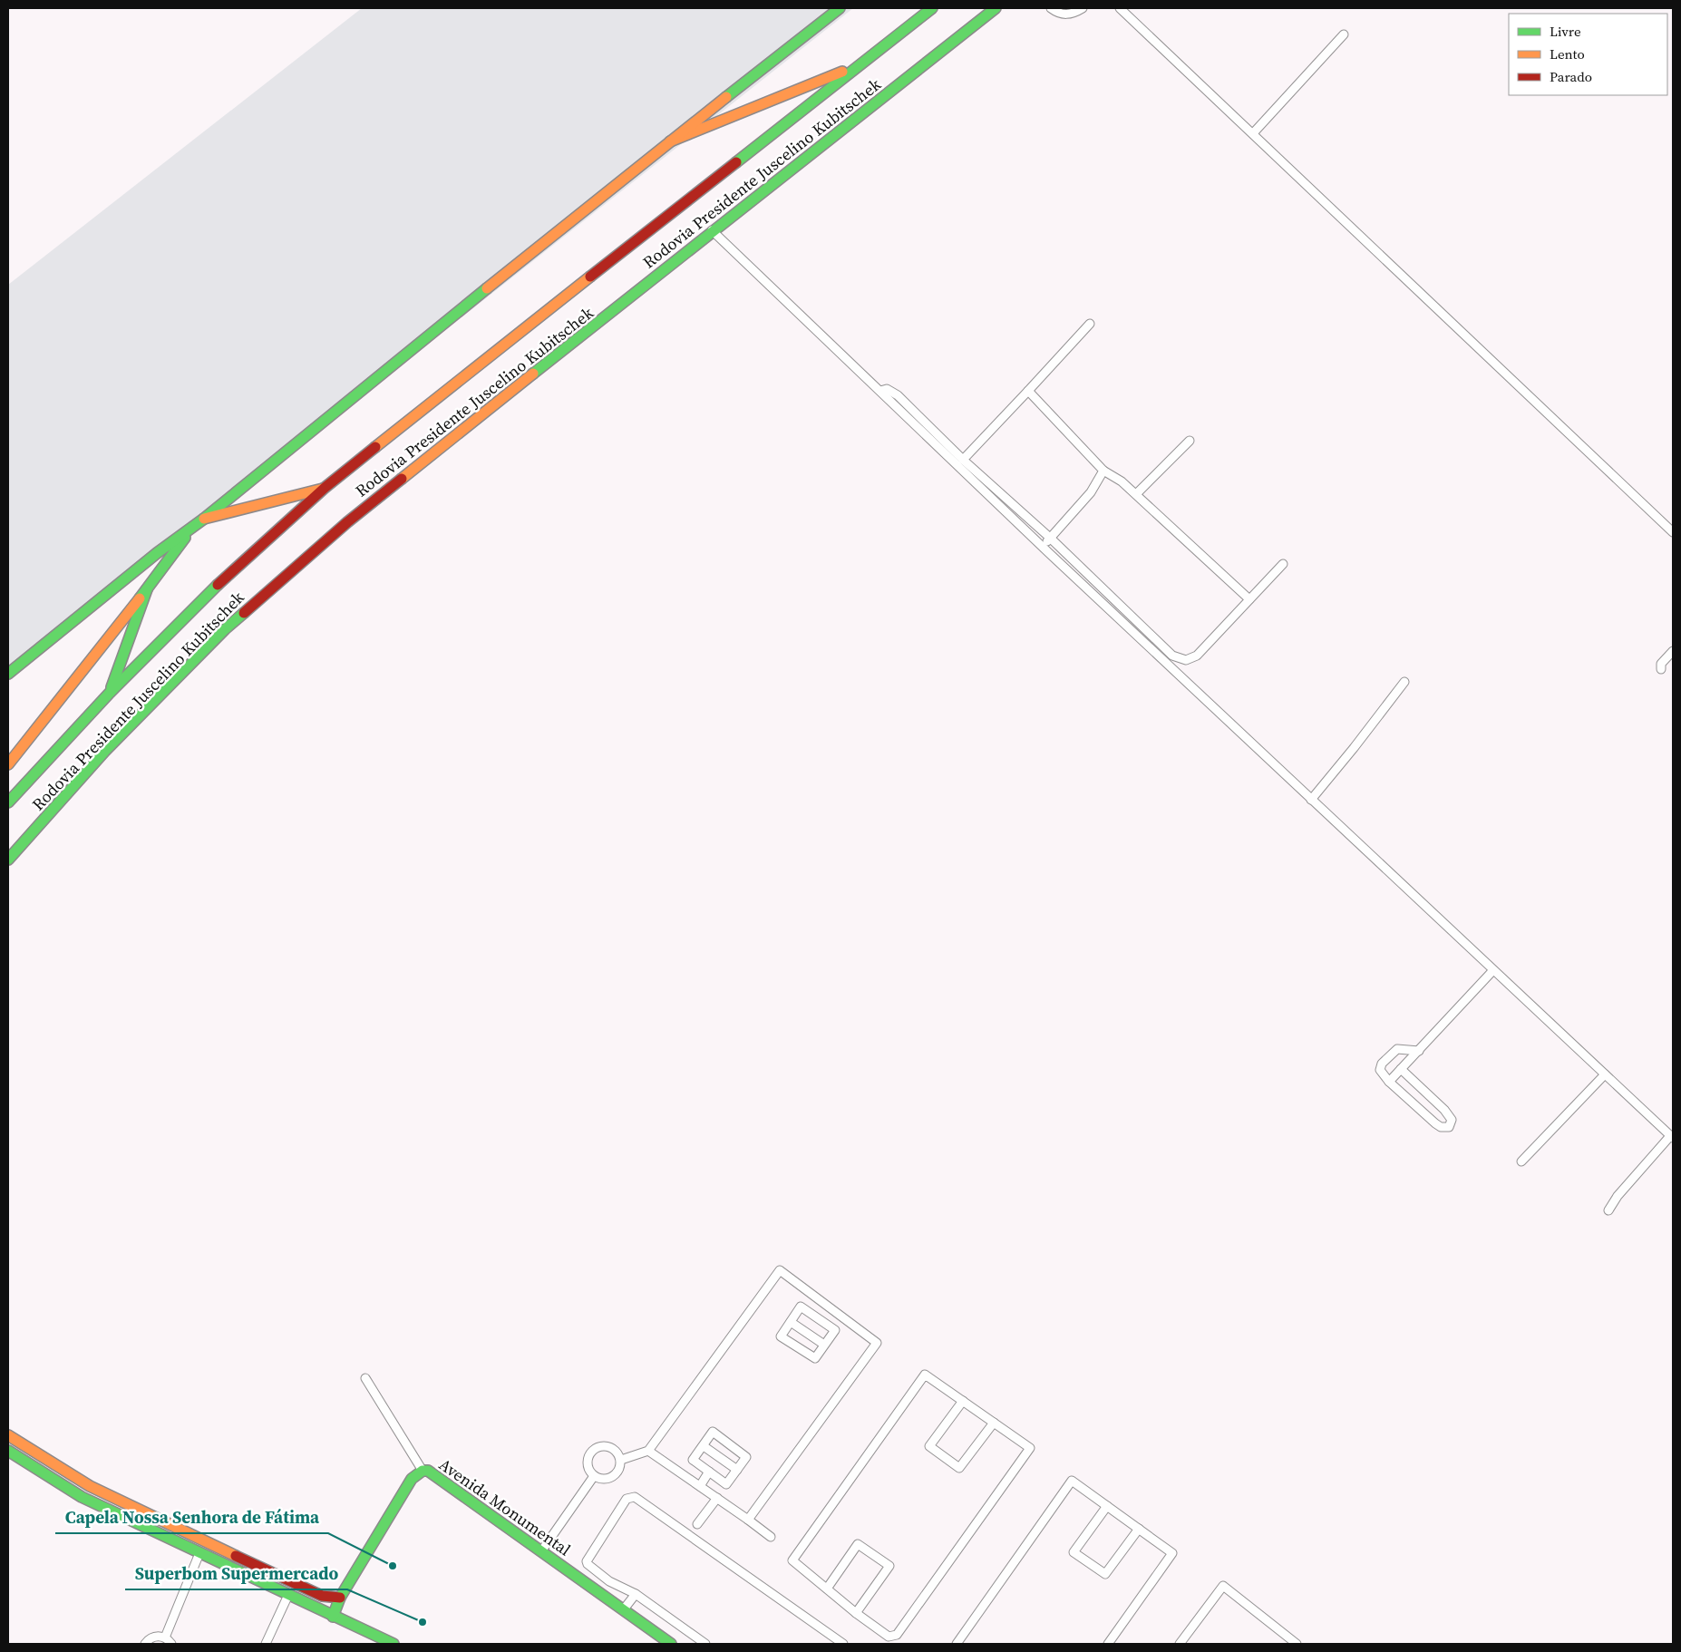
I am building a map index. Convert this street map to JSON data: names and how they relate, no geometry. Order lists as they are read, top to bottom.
{
  "streets": {
    "main road": ["Rodovia Presidente Juscelino Kubitschek", "Avenida Monumental"]
  },
  "places": ["Capela Nossa Senhora de Fátima", "Superbom Supermercado"],
  "legend": ["Livre", "Lento", "Parado"]
}
